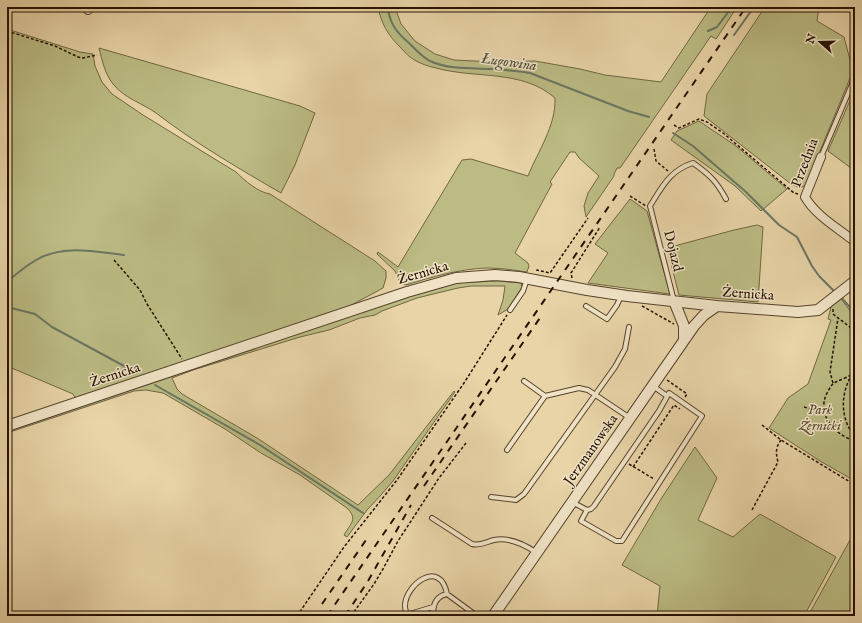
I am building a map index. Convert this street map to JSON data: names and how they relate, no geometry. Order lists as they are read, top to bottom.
{
  "streets": {
    "street": ["Przednia", "Żernicka", "Jerzmanowska"],
    "lane": ["Dojazd"]
  },
  "crossings": [
    ["Dojazd", "Żernicka"],
    ["Żernicka", "Jerzmanowska"]
  ],
  "water": ["Ługowina"],
  "parks": ["Park Żernicki"],
  "north": "left"
}
